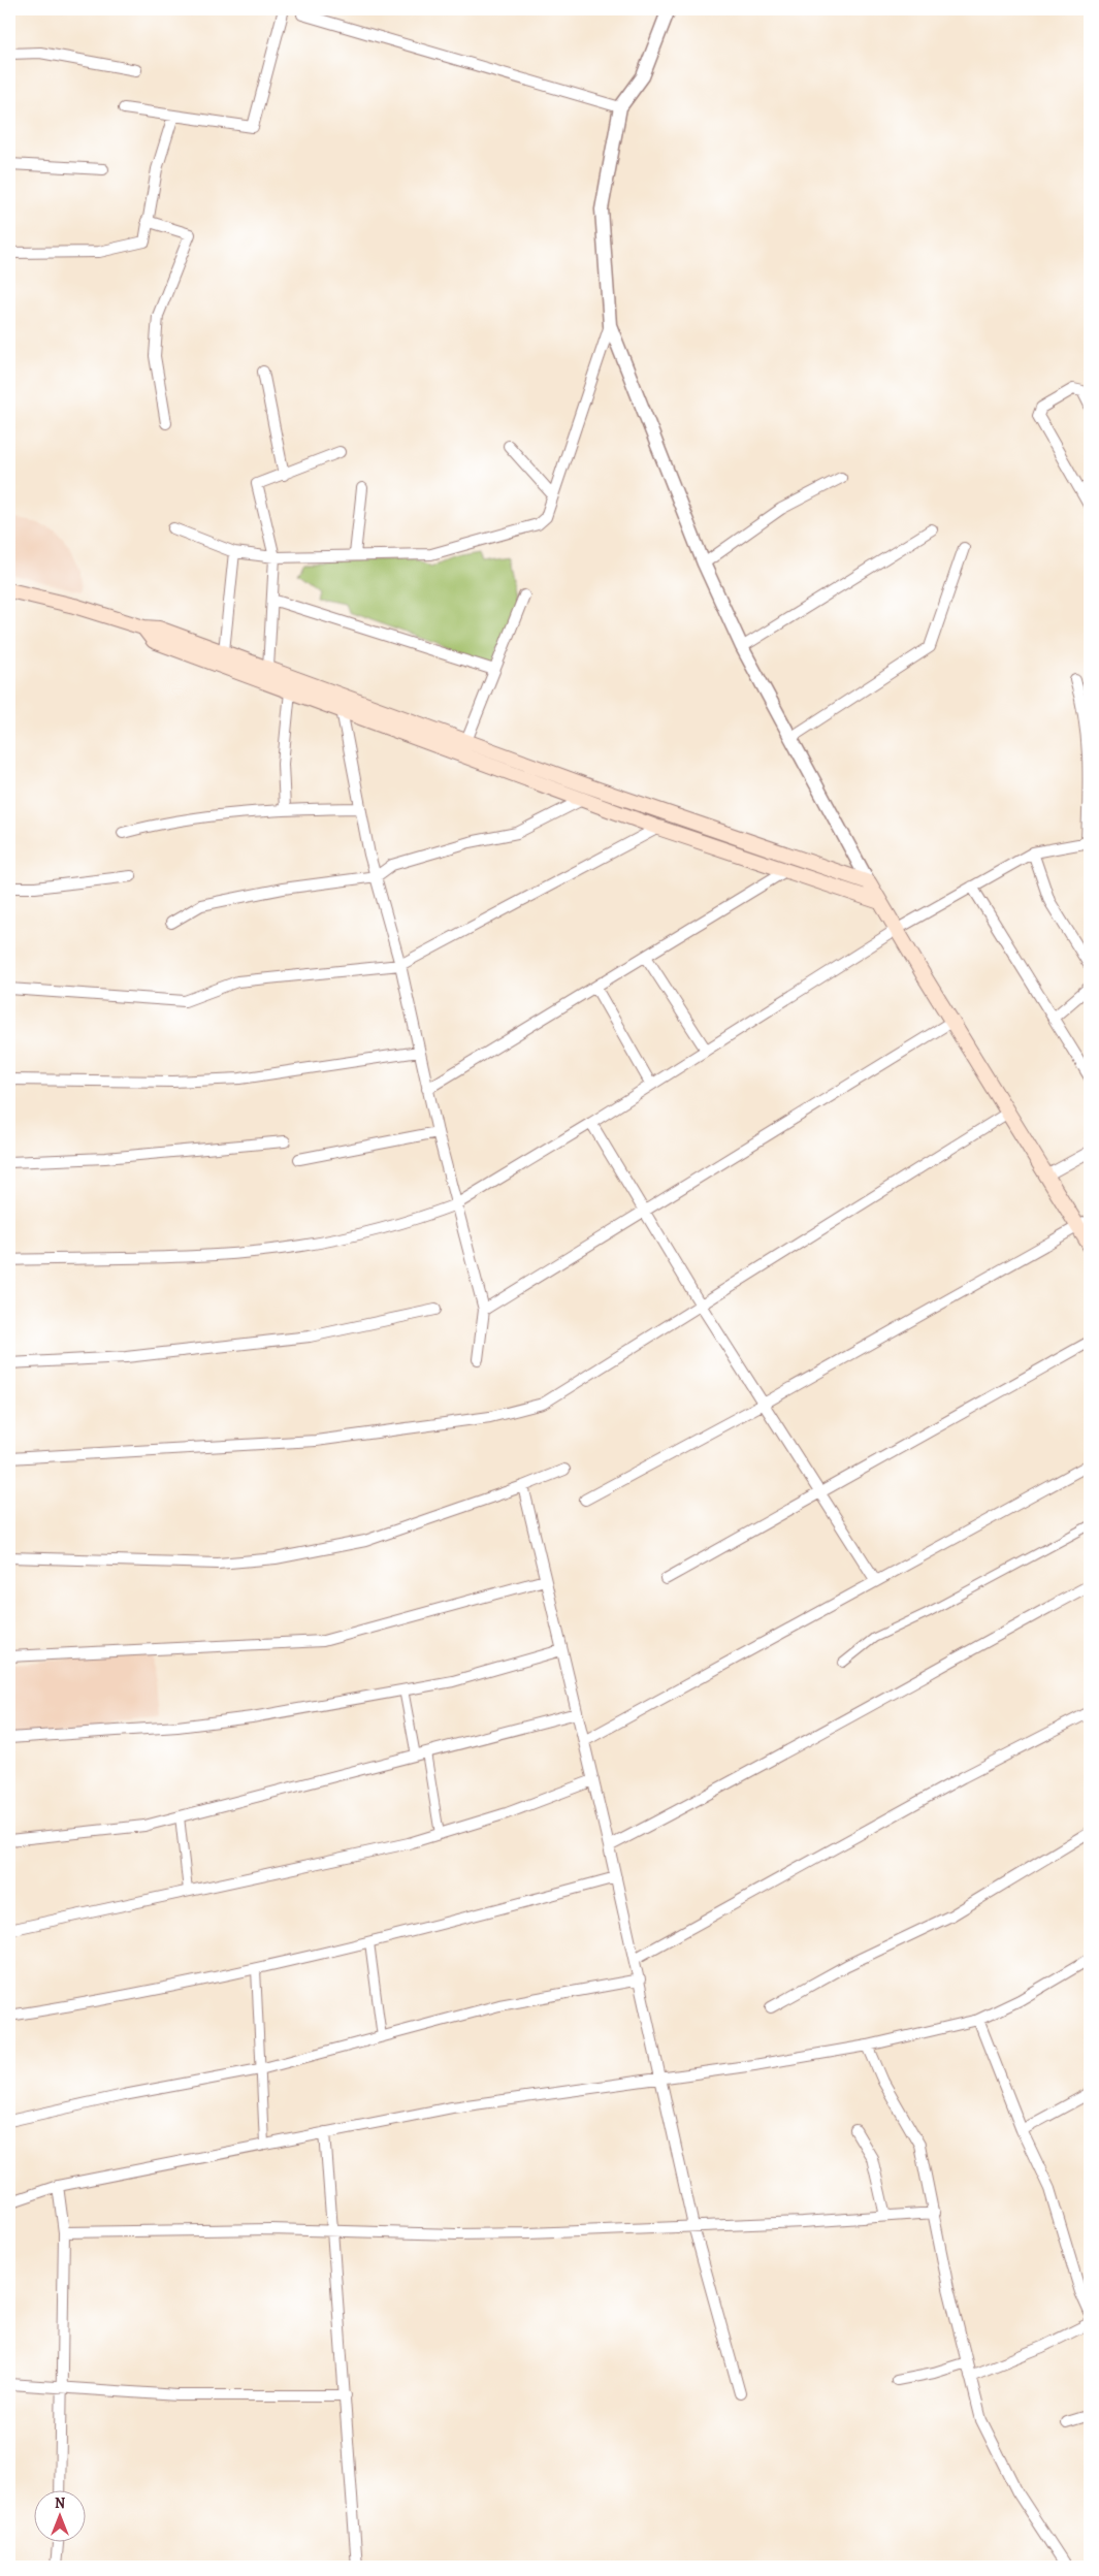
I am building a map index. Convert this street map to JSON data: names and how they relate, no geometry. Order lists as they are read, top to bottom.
{
  "north": "top"
}
